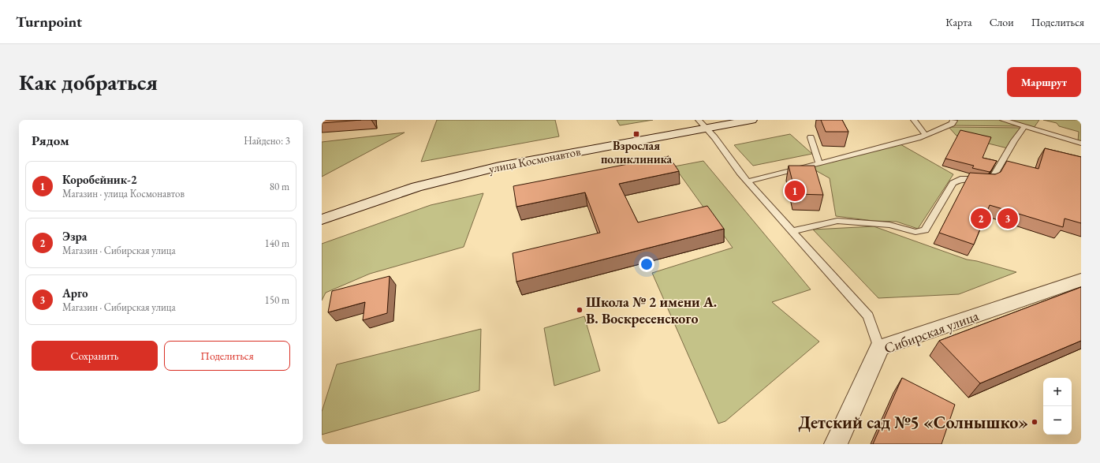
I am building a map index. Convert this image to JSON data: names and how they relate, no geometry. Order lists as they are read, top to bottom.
{
  "streets": {
    "street": ["улица Космонавтов", "Сибирская улица"]
  },
  "places": {
    "transit": ["Взрослая поликлиника"],
    "other": ["Школа № 2 имени А. В. Воскресенского", "Детский сад №5 «Солнышко»"]
  },
  "page": {
    "header": "Turnpoint",
    "nav": ["Карта", "Слои", "Поделиться"],
    "buttons": [
      "Маршрут",
      ["Сохранить", "Поделиться"]
    ],
    "title": "Как добраться",
    "heading": ["Рядом", "Найдено: 3"],
    "list": [
      {
        "mark": "1",
        "name": "Коробейник-2",
        "note": "Магазин · улица Космонавтов",
        "value": "80 m"
      },
      {
        "mark": "2",
        "name": "Эзра",
        "note": "Магазин · Сибирская улица",
        "value": "140 m"
      },
      {
        "mark": "3",
        "name": "Арго",
        "note": "Магазин · Сибирская улица",
        "value": "150 m"
      }
    ],
    "pins": ["1", "2", "3"],
    "map_buttons": ["+", "−"]
  }
}
